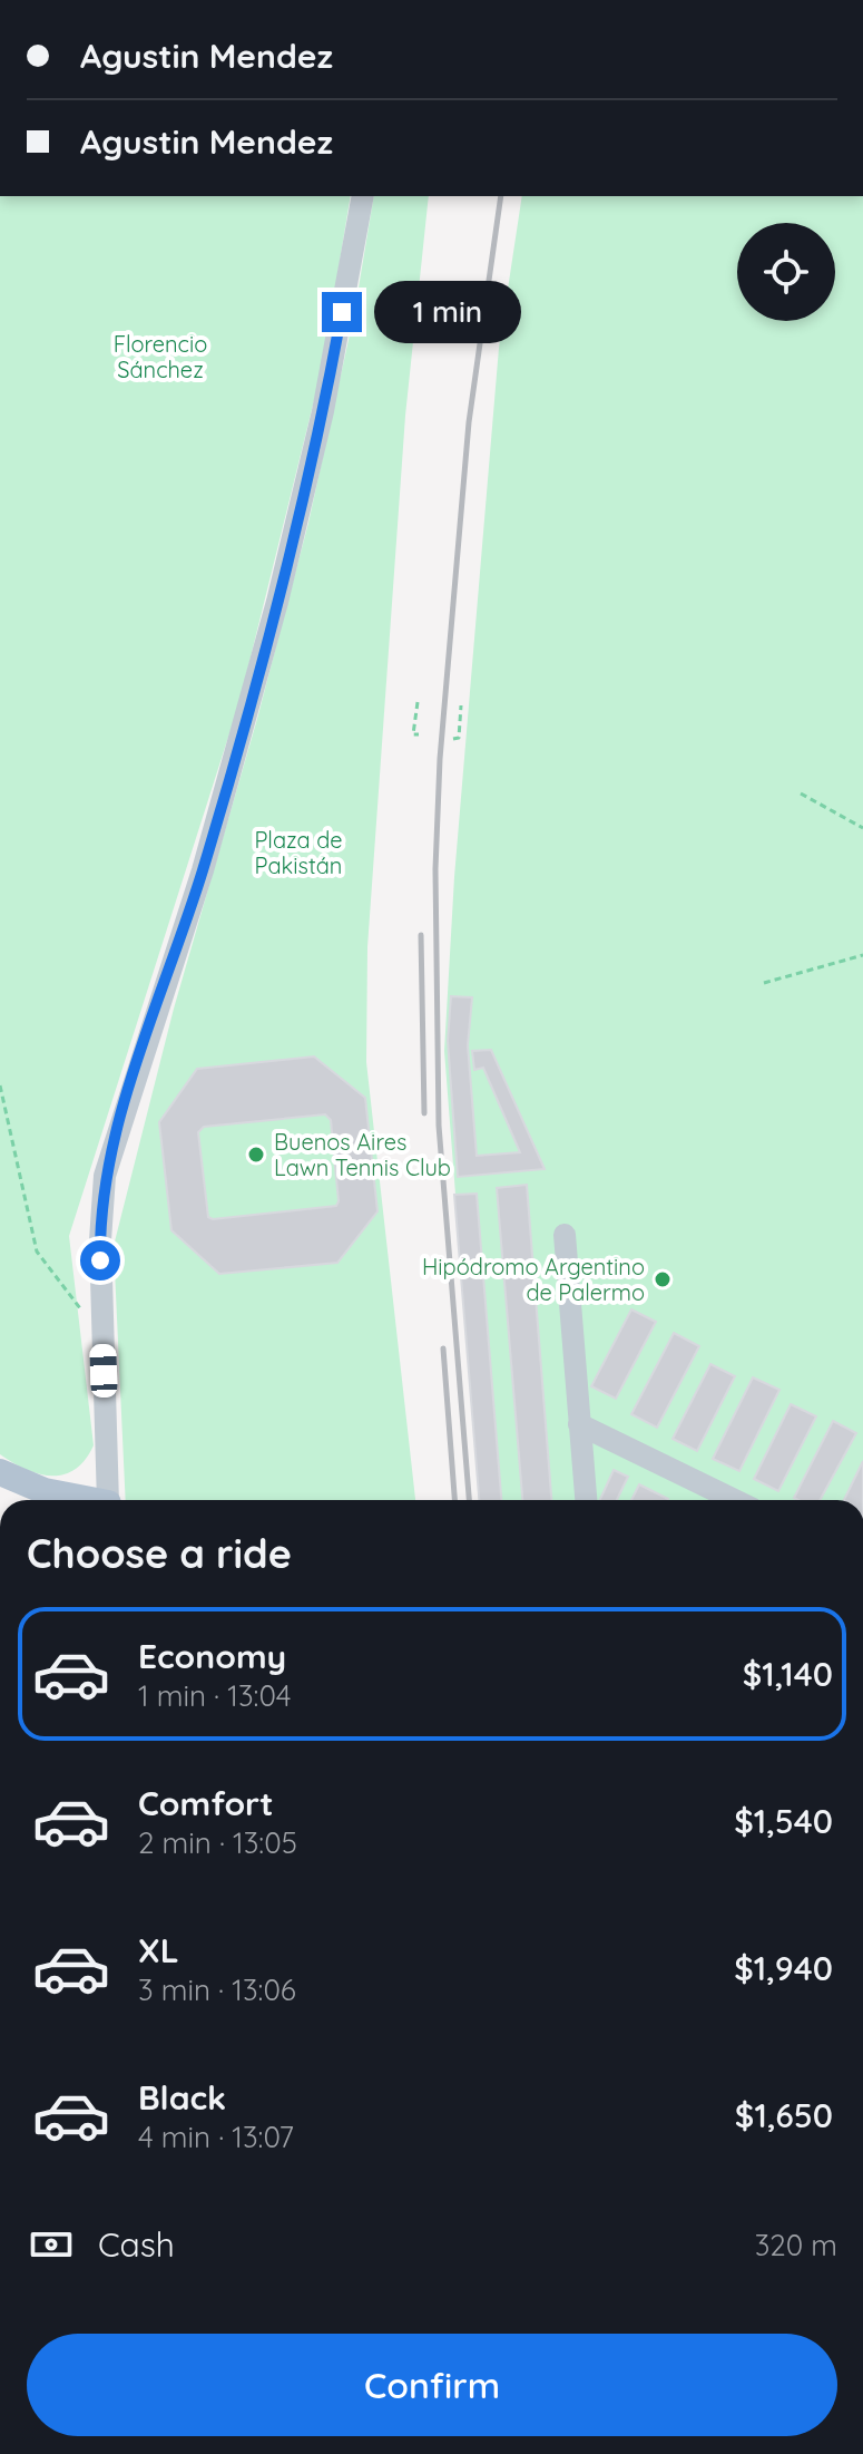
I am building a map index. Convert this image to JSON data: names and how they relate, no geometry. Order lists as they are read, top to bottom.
{
  "parks": ["Florencio Sánchez", "Plaza de Pakistán"],
  "places": ["Buenos Aires Lawn Tennis Club", "Hipódromo Argentino de Palermo"],
  "page": {
    "banner": ["Agustin Mendez", "Agustin Mendez"],
    "bubble": "1 min",
    "heading": "Choose a ride",
    "list": [
      {
        "name": "Economy",
        "note": "1 min · 13:04",
        "value": "$1,140"
      },
      {
        "name": "Comfort",
        "note": "2 min · 13:05",
        "value": "$1,540"
      },
      {
        "name": "XL",
        "note": "3 min · 13:06",
        "value": "$1,940"
      },
      {
        "name": "Black",
        "note": "4 min · 13:07",
        "value": "$1,650"
      }
    ],
    "pay": ["Cash", "320 m"],
    "buttons": "Confirm"
  }
}
